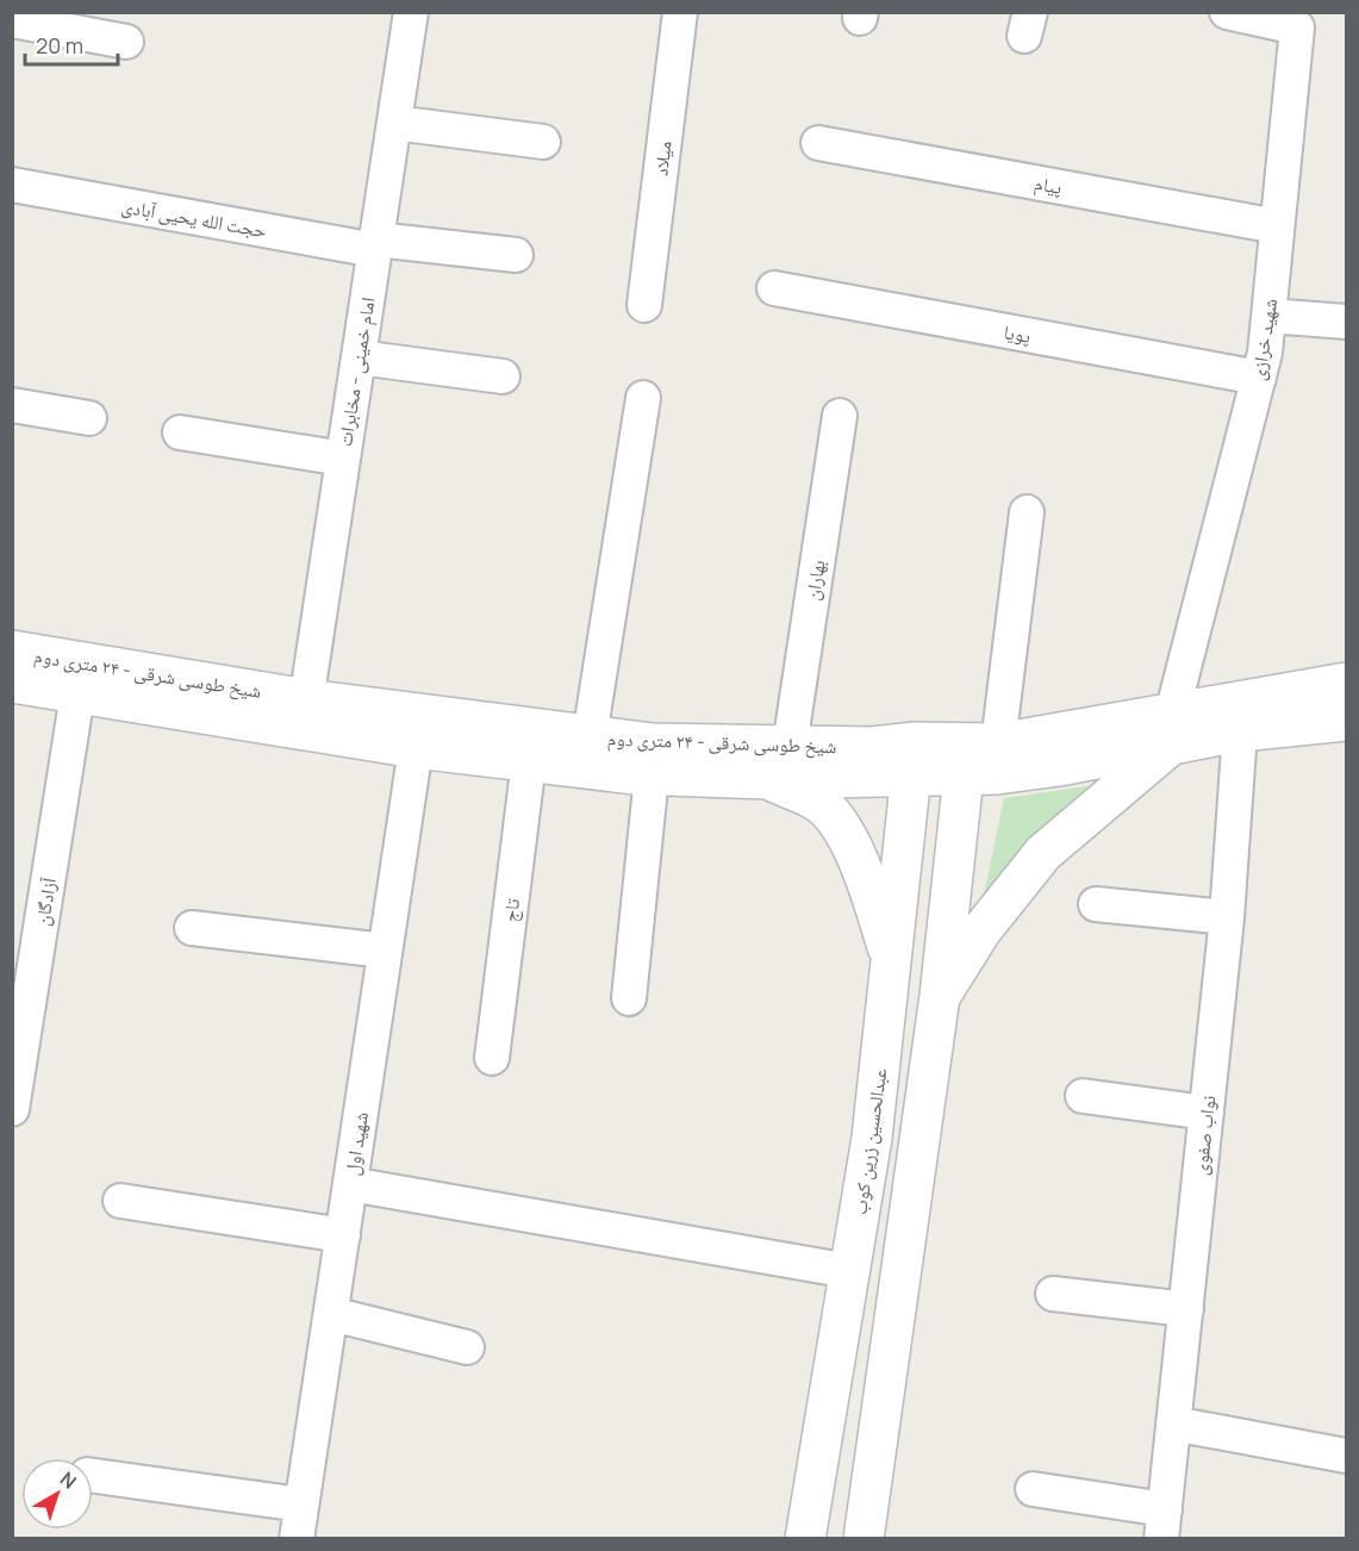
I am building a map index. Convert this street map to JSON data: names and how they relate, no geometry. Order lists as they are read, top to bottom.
{
  "streets": {
    "main road": ["شیخ طوسی شرقی - ۲۴ متری دوم", "عبدالحسین زرین کوب"],
    "street": [
      "میلاد",
      "پیام",
      "حجت الله یحیی آبادی",
      "پویا",
      "شهید خرازی",
      "امام خمینی - مخابرات",
      "بهاران",
      "آزادگان",
      "تاج",
      "نواب صفوی",
      "شهید اول"
    ]
  },
  "crossings": [
    ["پیام", "شهید خرازی"],
    ["حجت الله یحیی آبادی", "امام خمینی - مخابرات"],
    ["پویا", "شهید خرازی"],
    ["شهید خرازی", "شیخ طوسی شرقی - ۲۴ متری دوم"],
    ["امام خمینی - مخابرات", "شیخ طوسی شرقی - ۲۴ متری دوم"],
    ["بهاران", "شیخ طوسی شرقی - ۲۴ متری دوم"],
    ["شیخ طوسی شرقی - ۲۴ متری دوم", "آزادگان"],
    ["شیخ طوسی شرقی - ۲۴ متری دوم", "تاج"],
    ["شیخ طوسی شرقی - ۲۴ متری دوم", "نواب صفوی"],
    ["شیخ طوسی شرقی - ۲۴ متری دوم", "عبدالحسین زرین کوب"],
    ["شیخ طوسی شرقی - ۲۴ متری دوم", "شهید اول"]
  ],
  "scale_bar": "20 m",
  "north": "top right"
}
